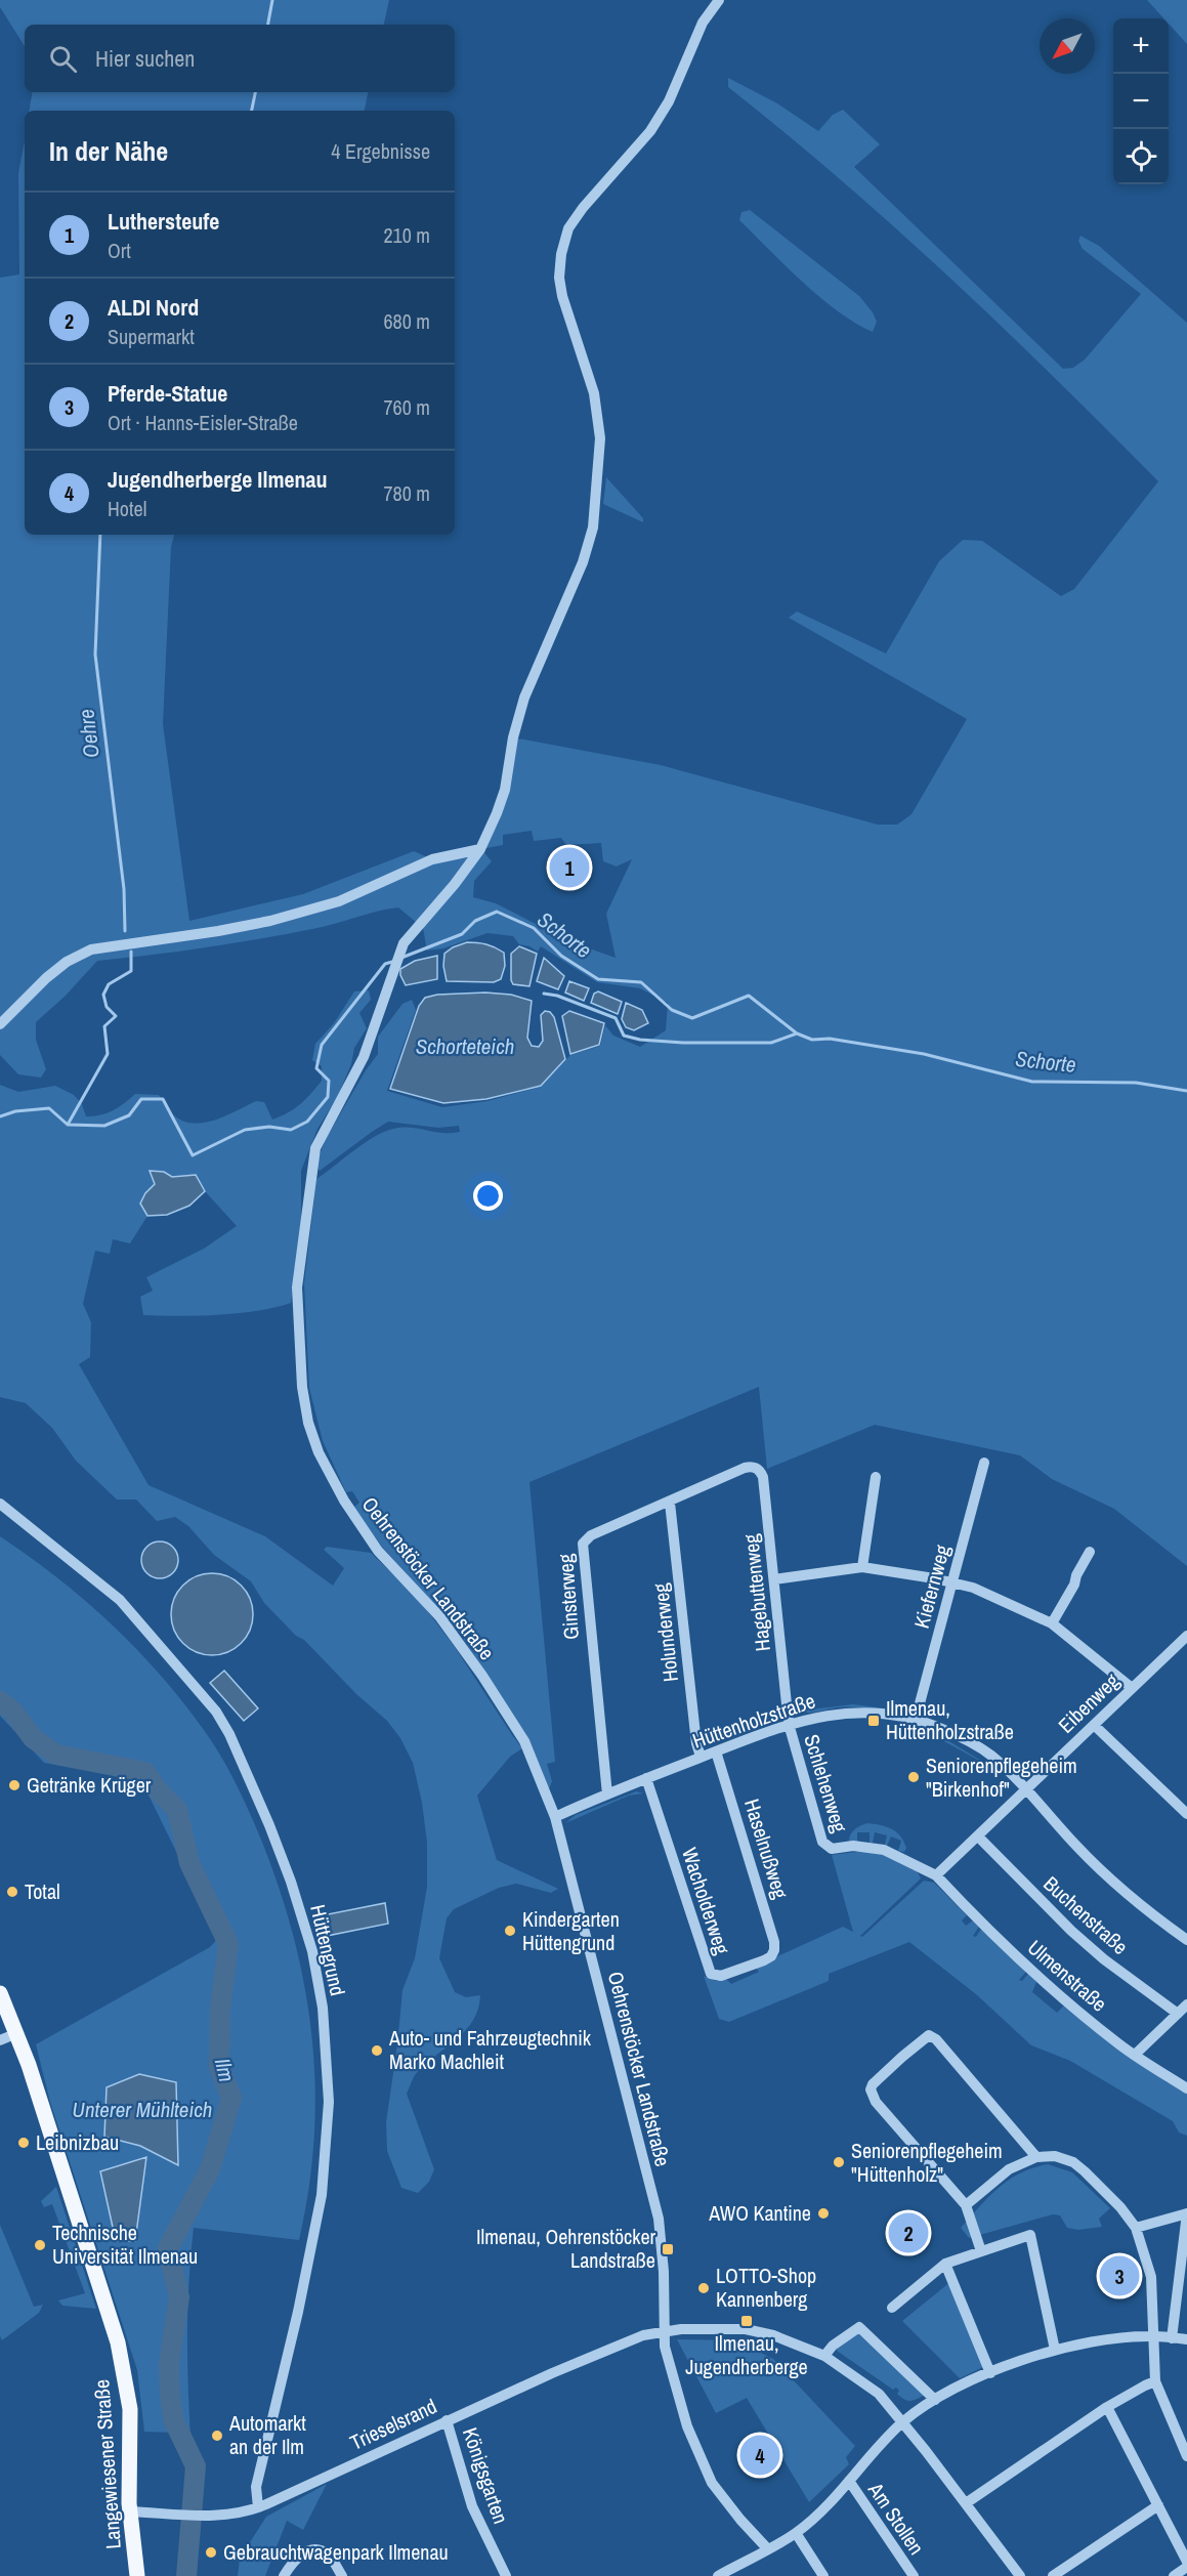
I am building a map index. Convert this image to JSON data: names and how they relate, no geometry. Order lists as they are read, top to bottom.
{
  "streets": {
    "main road": ["Langewiesener Straße"],
    "street": [
      "Oehrenstöcker Landstraße",
      "Kiefernweg",
      "Hagebuttenweg",
      "Ginsterweg",
      "Holunderweg",
      "Eibenweg",
      "Hüttenholzstraße",
      "Schlehenweg",
      "Haselnußweg",
      "Wacholderweg",
      "Buchenstraße",
      "Hüttengrund",
      "Ulmenstraße",
      "Trieselsrand",
      "Königsgarten",
      "Am Stollen"
    ]
  },
  "crossings": [
    ["Oehrenstöcker Landstraße", "Hüttenholzstraße"],
    ["Oehrenstöcker Landstraße", "Trieselsrand"],
    ["Oehrenstöcker Landstraße", "Am Stollen"],
    ["Kiefernweg", "Hüttenholzstraße"],
    ["Hagebuttenweg", "Ginsterweg"],
    ["Hagebuttenweg", "Hüttenholzstraße"],
    ["Hagebuttenweg", "Schlehenweg"],
    ["Ginsterweg", "Holunderweg"],
    ["Ginsterweg", "Hüttenholzstraße"],
    ["Holunderweg", "Hüttenholzstraße"],
    ["Eibenweg", "Hüttenholzstraße"],
    ["Eibenweg", "Schlehenweg"],
    ["Eibenweg", "Buchenstraße"],
    ["Eibenweg", "Ulmenstraße"],
    ["Hüttenholzstraße", "Schlehenweg"],
    ["Hüttenholzstraße", "Haselnußweg"],
    ["Hüttenholzstraße", "Wacholderweg"],
    ["Schlehenweg", "Ulmenstraße"],
    ["Haselnußweg", "Wacholderweg"],
    ["Hüttengrund", "Trieselsrand"],
    ["Trieselsrand", "Langewiesener Straße"],
    ["Trieselsrand", "Königsgarten"],
    ["Trieselsrand", "Am Stollen"]
  ],
  "water": [
    "Oehre",
    "Schorte",
    "Schorteteich",
    "Ilm",
    "Unterer Mühlteich"
  ],
  "places": {
    "transit": ["Ilmenau, Hüttenholzstraße", "Ilmenau, Oehrenstöcker Landstraße", "Ilmenau, Jugendherberge"],
    "other": [
      "Seniorenpflegeheim \"Birkenhof\"",
      "Getränke Krüger",
      "Total",
      "Kindergarten Hüttengrund",
      "Auto- und Fahrzeugtechnik Marko Machleit",
      "Leibnizbau",
      "Seniorenpflegeheim \"Hüttenholz\"",
      "AWO Kantine",
      "Technische Universität Ilmenau",
      "LOTTO-Shop Kannenberg",
      "Automarkt an der Ilm",
      "Gebrauchtwagenpark Ilmenau"
    ]
  },
  "north": "bottom left",
  "page": {
    "map_buttons": ["+", "−"],
    "search": "Hier suchen",
    "heading": ["In der Nähe", "4 Ergebnisse"],
    "list": [
      {
        "mark": "1",
        "name": "Luthersteufe",
        "note": "Ort",
        "value": "210 m"
      },
      {
        "mark": "2",
        "name": "ALDI Nord",
        "note": "Supermarkt",
        "value": "680 m"
      },
      {
        "mark": "3",
        "name": "Pferde-Statue",
        "note": "Ort · Hanns-Eisler-Straße",
        "value": "760 m"
      },
      {
        "mark": "4",
        "name": "Jugendherberge Ilmenau",
        "note": "Hotel",
        "value": "780 m"
      }
    ],
    "pins": [
      "1",
      "2",
      "3",
      "4"
    ]
  }
}
